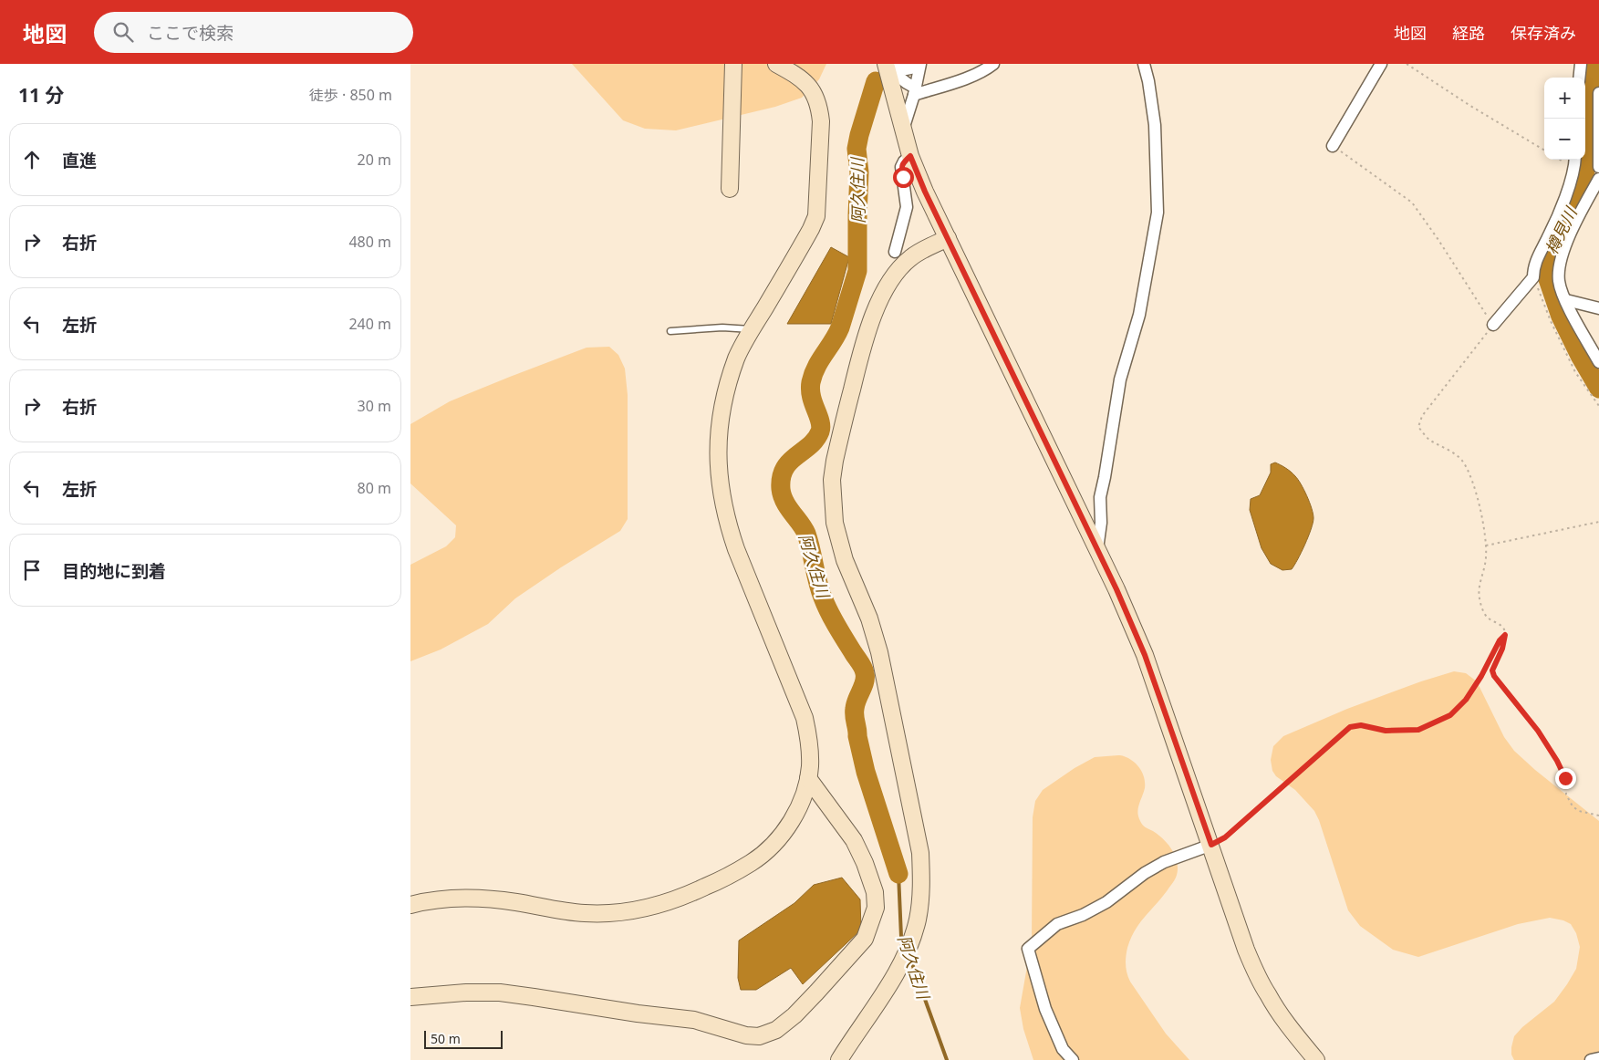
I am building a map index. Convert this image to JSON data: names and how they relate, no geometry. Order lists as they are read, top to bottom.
{
  "water": ["阿久住川", "樽見川"],
  "scale_bar": "50 m",
  "page": {
    "header": "地図",
    "search": "ここで検索",
    "nav": ["地図", "経路", "保存済み"],
    "heading": ["11 分", "徒歩 · 850 m"],
    "map_buttons": ["+", "−"],
    "list": [
      ["直進", "20 m"],
      ["右折", "480 m"],
      ["左折", "240 m"],
      ["右折", "30 m"],
      ["左折", "80 m"],
      "目的地に到着"
    ],
    "scale": "50 m"
  }
}
